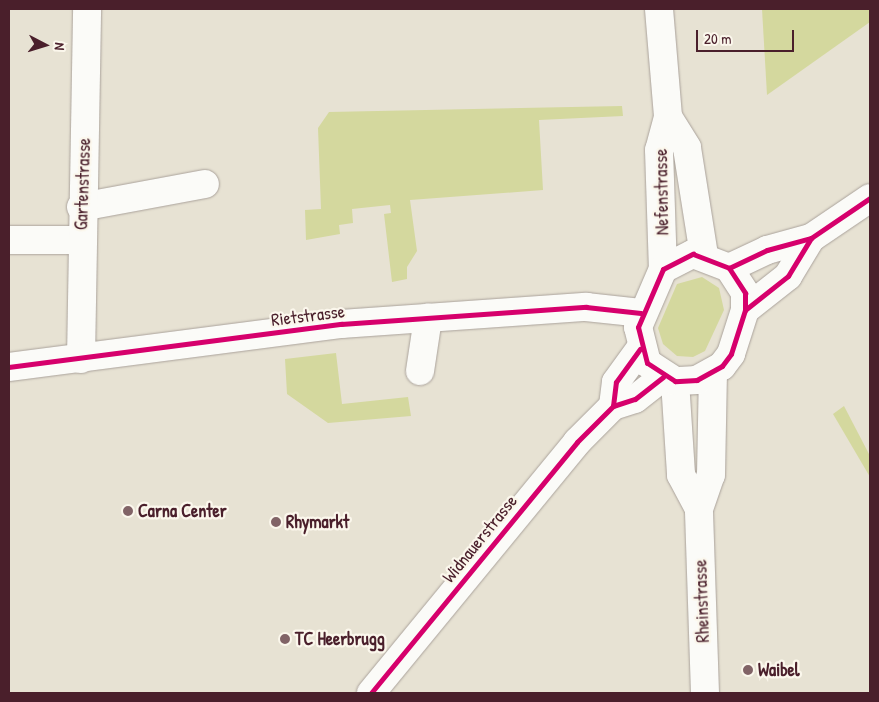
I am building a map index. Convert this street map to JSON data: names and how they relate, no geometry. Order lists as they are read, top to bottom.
{
  "streets": {
    "street": [
      "Gartenstrasse",
      "Nefenstrasse",
      "Rietstrasse",
      "Widnauerstrasse",
      "Rheinstrasse"
    ]
  },
  "crossings": [
    ["Gartenstrasse", "Rietstrasse"],
    ["Nefenstrasse", "Rietstrasse"],
    ["Nefenstrasse", "Widnauerstrasse"],
    ["Nefenstrasse", "Rheinstrasse"],
    ["Rietstrasse", "Widnauerstrasse"],
    ["Rietstrasse", "Rheinstrasse"],
    ["Widnauerstrasse", "Rheinstrasse"]
  ],
  "places": [
    "Carna Center",
    "Rhymarkt",
    "TC Heerbrugg",
    "Waibel"
  ],
  "scale_bar": "20 m",
  "north": "right"
}
